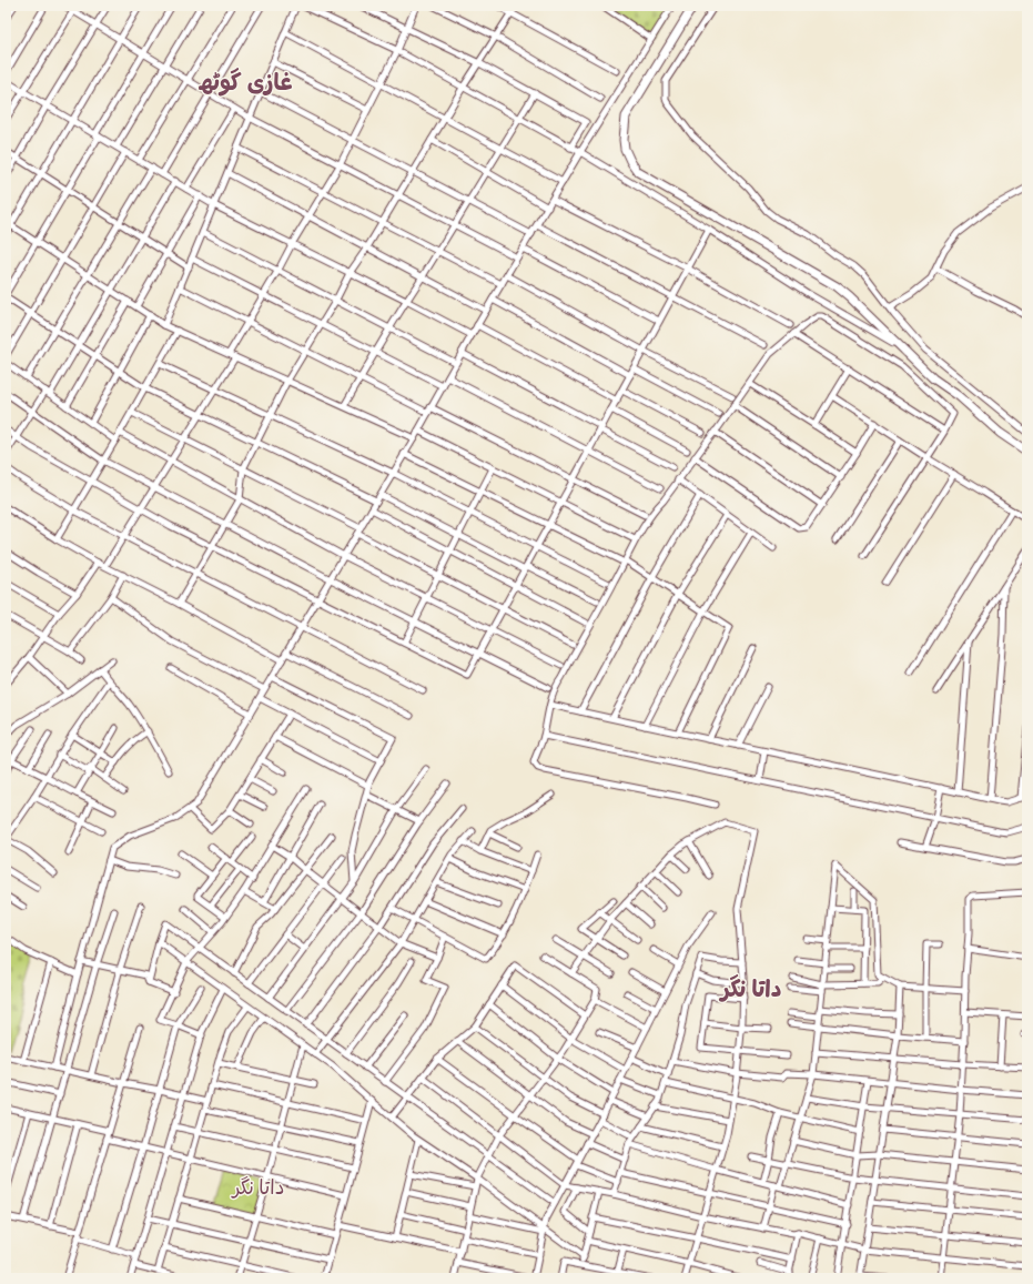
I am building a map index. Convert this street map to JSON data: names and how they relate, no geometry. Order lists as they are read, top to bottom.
{
  "districts": ["غازی گوٹھ", "داتا نگر", "داتا نگر"]
}
